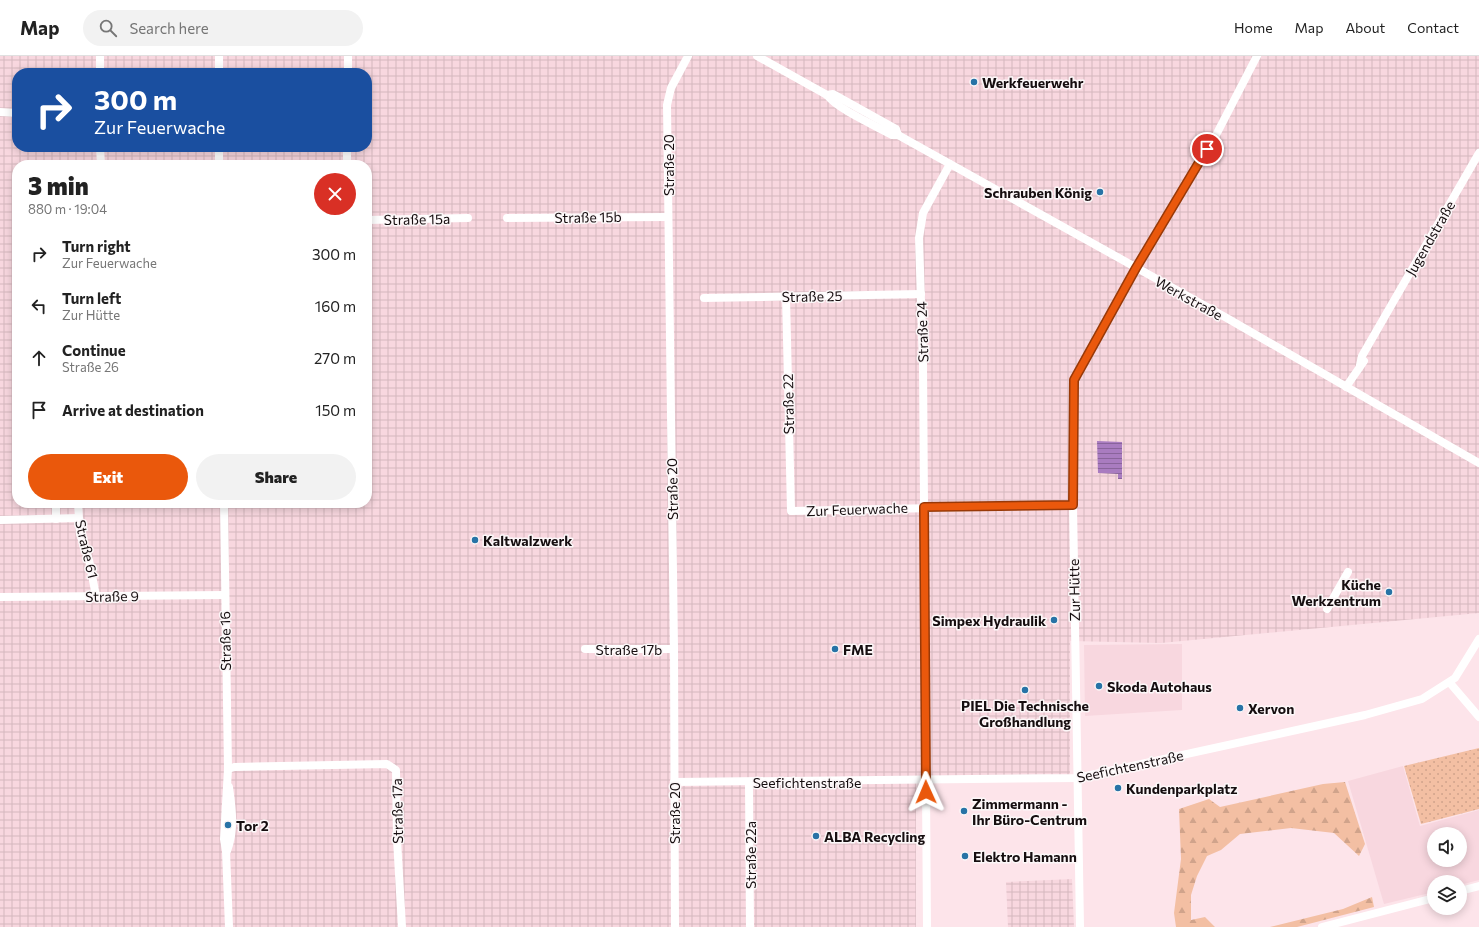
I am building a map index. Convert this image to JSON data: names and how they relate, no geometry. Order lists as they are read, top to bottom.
{
  "streets": {
    "street": [
      "Straße 20",
      "Straße 15b",
      "Straße 15a",
      "Jugendstraße",
      "Straße 25",
      "Werkstraße",
      "Straße 24",
      "Straße 22",
      "Zur Feuerwache",
      "Straße 61",
      "Zur Hütte",
      "Straße 9",
      "Straße 16",
      "Straße 17b",
      "Seefichtenstraße",
      "Straße 17a",
      "Straße 22a"
    ]
  },
  "crossings": [
    ["Straße 20", "Straße 15b"],
    ["Straße 20", "Straße 17b"],
    ["Straße 20", "Seefichtenstraße"],
    ["Jugendstraße", "Werkstraße"],
    ["Straße 25", "Straße 24"],
    ["Straße 25", "Straße 22"],
    ["Werkstraße", "Straße 24"],
    ["Werkstraße", "Zur Hütte"],
    ["Straße 24", "Zur Feuerwache"],
    ["Straße 22", "Zur Feuerwache"],
    ["Zur Feuerwache", "Zur Hütte"],
    ["Zur Feuerwache", "Seefichtenstraße"],
    ["Straße 61", "Straße 9"],
    ["Zur Hütte", "Seefichtenstraße"],
    ["Straße 9", "Straße 16"],
    ["Straße 16", "Straße 17a"],
    ["Seefichtenstraße", "Straße 22a"]
  ],
  "places": [
    "Werkfeuerwehr",
    "Schrauben König",
    "Kaltwalzwerk",
    "Küche Werkzentrum",
    "Simpex Hydraulik",
    "FME",
    "Skoda Autohaus",
    "PIEL Die Technische Großhandlung",
    "Xervon",
    "Kundenparkplatz",
    "Zimmermann - Ihr Büro-Centrum",
    "Tor 2",
    "ALBA Recycling",
    "Elektro Hamann"
  ],
  "page": {
    "header": "Map",
    "search": "Search here",
    "nav": [
      "Home",
      "Map",
      "About",
      "Contact"
    ],
    "turn": ["300 m", "Zur Feuerwache"],
    "heading": ["3 min", "880 m · 19:04"],
    "list": [
      {
        "name": "Turn right",
        "note": "Zur Feuerwache",
        "value": "300 m"
      },
      {
        "name": "Turn left",
        "note": "Zur Hütte",
        "value": "160 m"
      },
      {
        "name": "Continue",
        "note": "Straße 26",
        "value": "270 m"
      },
      {
        "name": "Arrive at destination",
        "value": "150 m"
      }
    ],
    "buttons": ["Exit", "Share"]
  }
}
